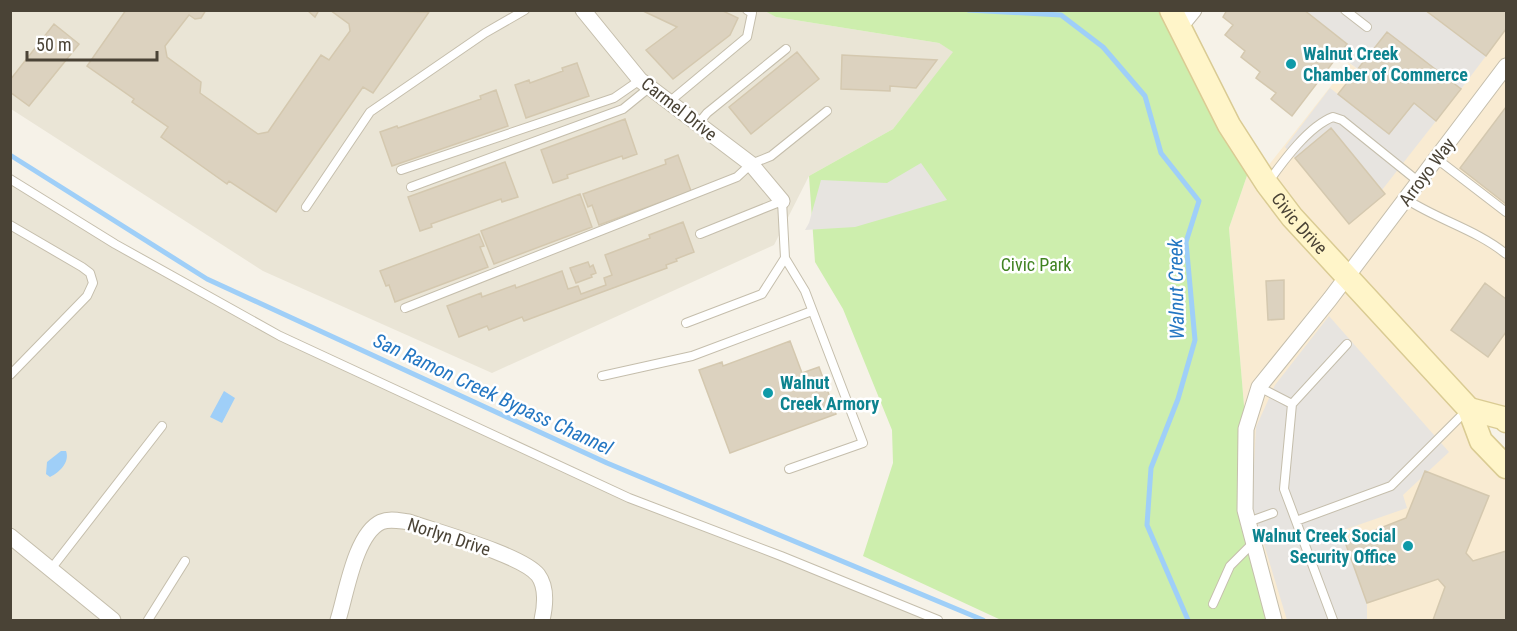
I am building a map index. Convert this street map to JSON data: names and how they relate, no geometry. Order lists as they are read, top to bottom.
{
  "streets": {
    "main road": ["Civic Drive"],
    "street": ["Carmel Drive", "Arroyo Way", "Norlyn Drive"]
  },
  "crossings": [
    ["Arroyo Way", "Civic Drive"]
  ],
  "water": ["Walnut Creek", "San Ramon Creek Bypass Channel"],
  "parks": ["Civic Park"],
  "places": ["Walnut Creek Chamber of Commerce", "Walnut Creek Armory", "Walnut Creek Social Security Office"],
  "scale_bar": "50 m"
}
